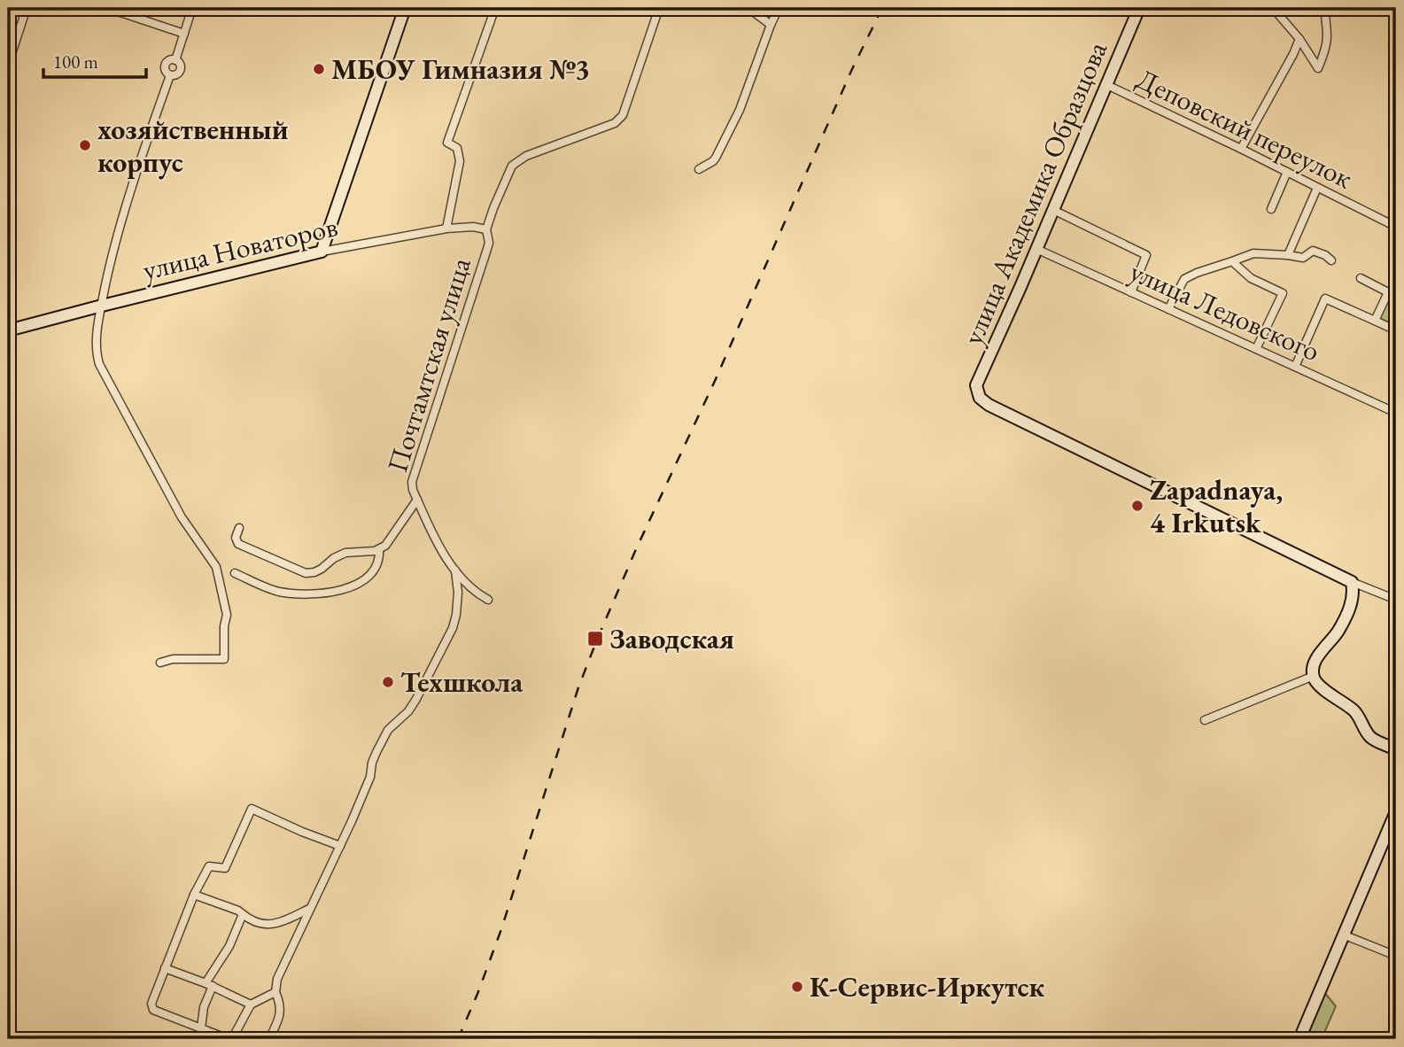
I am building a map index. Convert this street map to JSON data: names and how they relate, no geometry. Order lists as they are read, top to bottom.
{
  "streets": {
    "street": [
      "Деповский переулок",
      "улица Академика Образцова",
      "улица Новаторов",
      "улица Ледовского",
      "Почтамтская улица"
    ]
  },
  "crossings": [
    ["Деповский переулок", "улица Академика Образцова"],
    ["улица Академика Образцова", "улица Ледовского"],
    ["улица Новаторов", "Почтамтская улица"]
  ],
  "places": {
    "other": [
      "МБОУ Гимназия №3",
      "хозяйственный корпус",
      "Zapadnaya, 4 Irkutsk",
      "Техшкола",
      "К-Сервис-Иркутск"
    ],
    "transit": ["Заводская"]
  },
  "scale_bar": "100 m"
}
